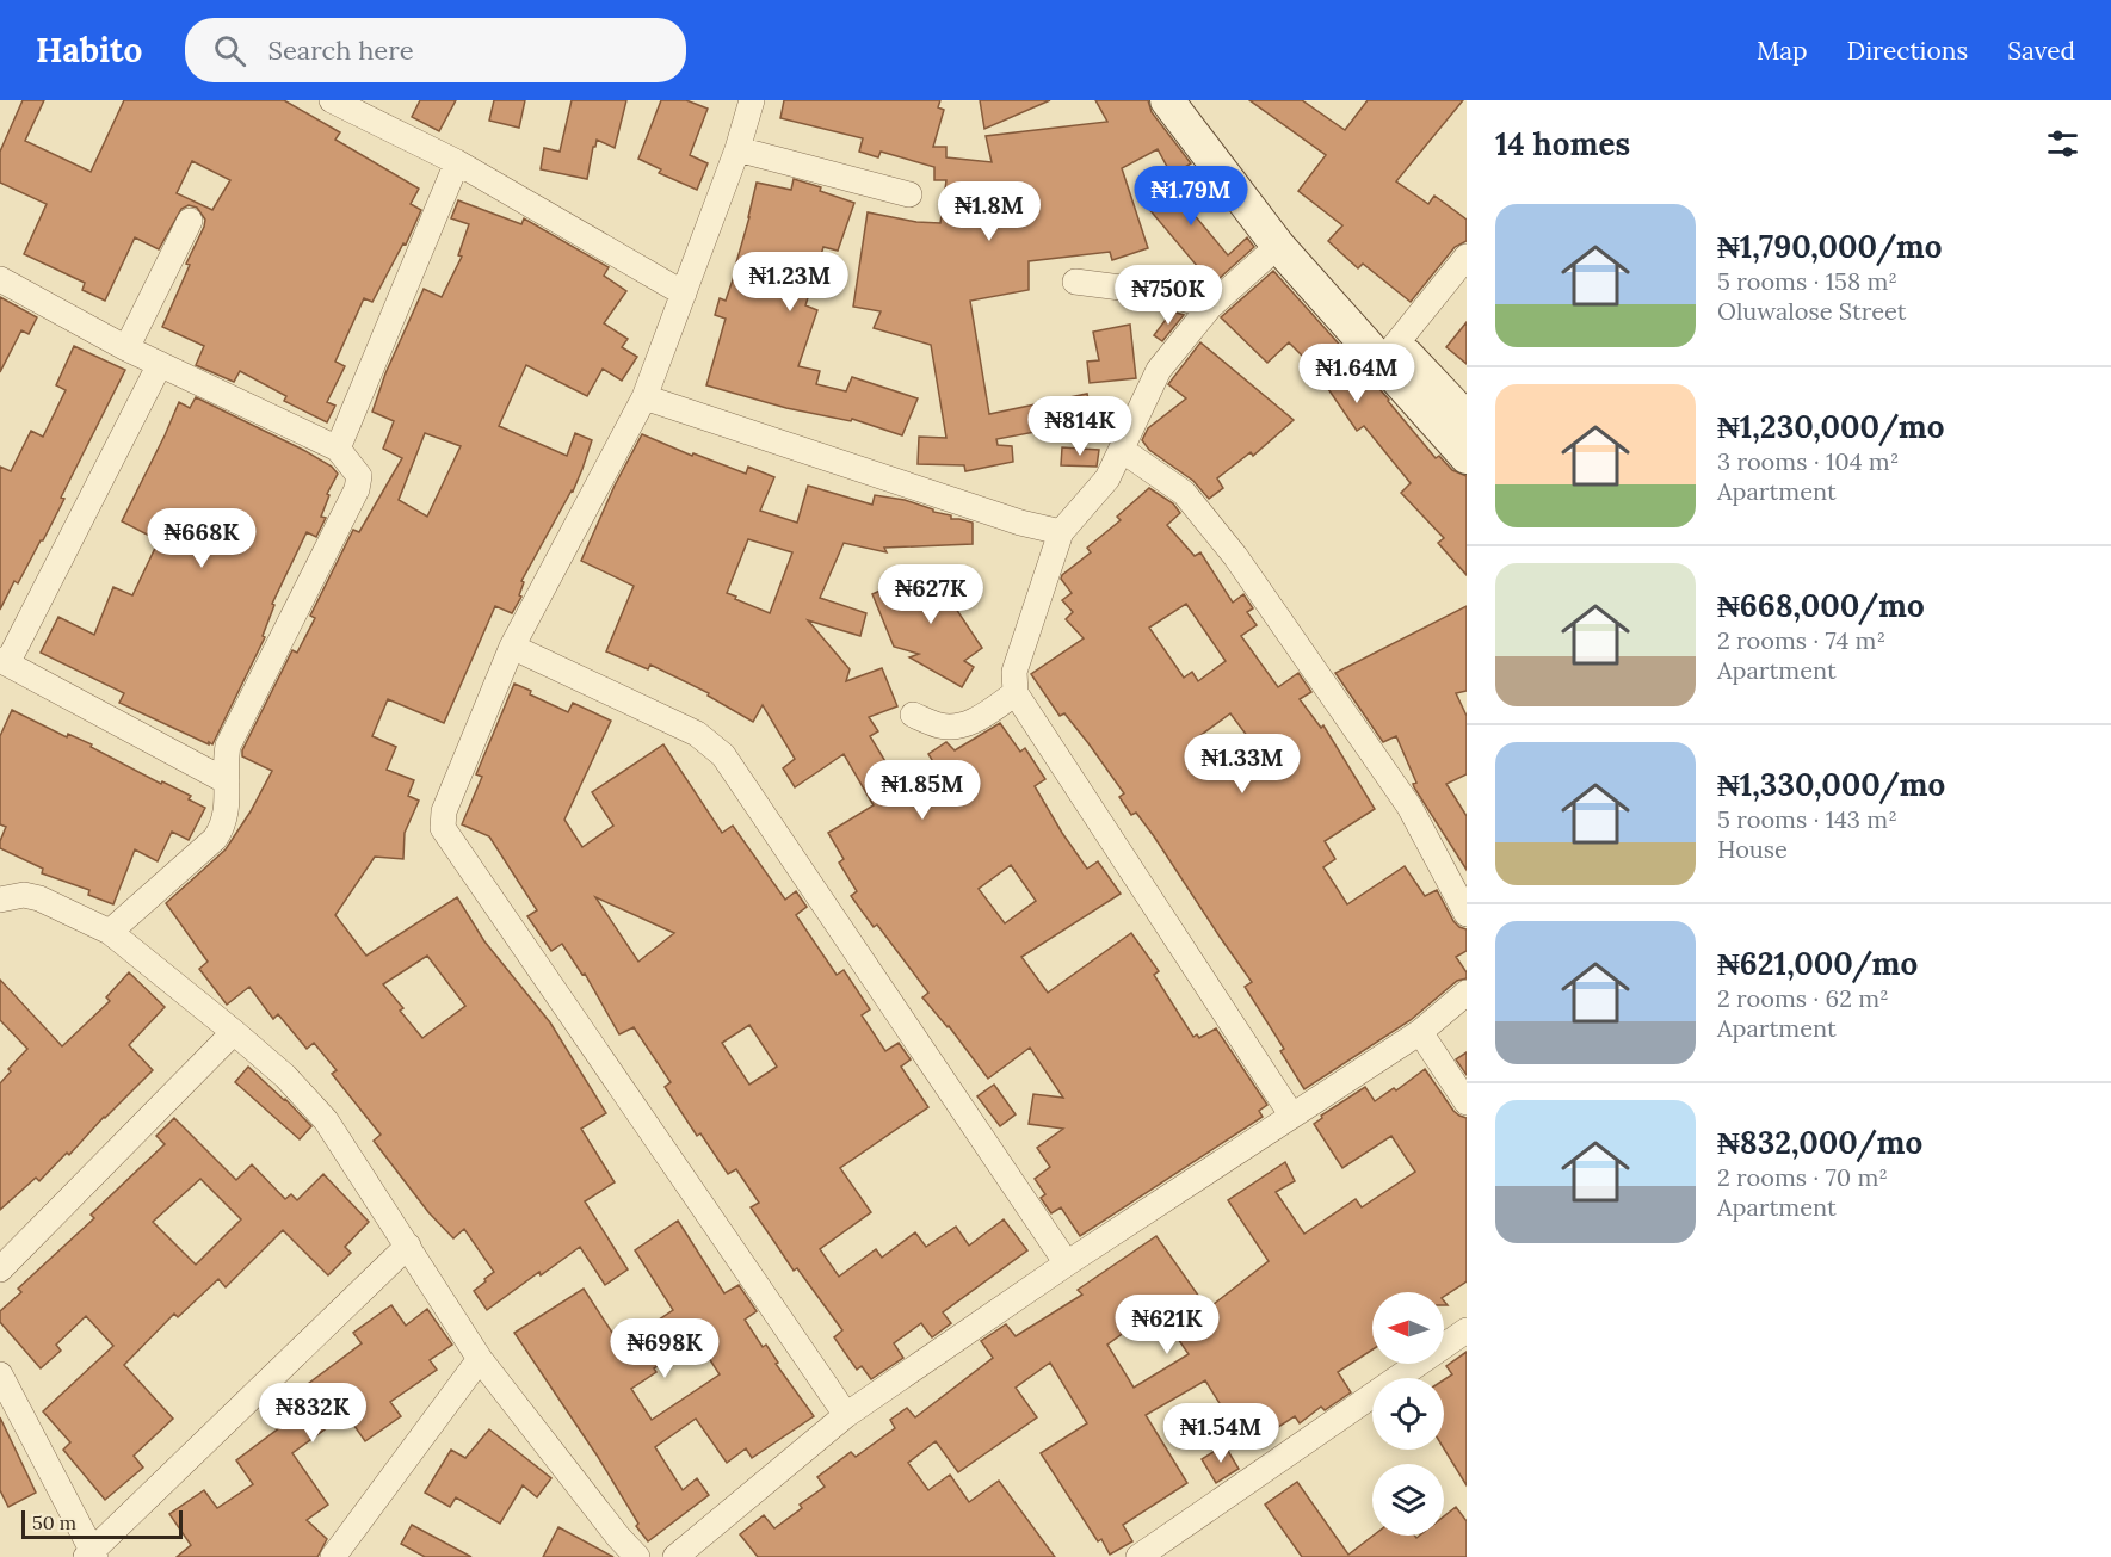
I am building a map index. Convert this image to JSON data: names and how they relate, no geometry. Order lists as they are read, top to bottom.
{
  "scale_bar": "50 m",
  "north": "left",
  "page": {
    "header": "Habito",
    "search": "Search here",
    "nav": ["Map", "Directions", "Saved"],
    "heading": "14 homes",
    "price": [
      "₦1.79M",
      "₦1.8M",
      "₦1.23M",
      "₦750K",
      "₦1.64M",
      "₦814K",
      "₦668K",
      "₦627K",
      "₦1.33M",
      "₦1.85M",
      "₦621K",
      "₦698K",
      "₦832K",
      "₦1.54M"
    ],
    "list": [
      {
        "name": "₦1,790,000/mo",
        "note": "5 rooms · 158 m² · Oluwalose Street"
      },
      {
        "name": "₦1,230,000/mo",
        "note": "3 rooms · 104 m² · Apartment"
      },
      {
        "name": "₦668,000/mo",
        "note": "2 rooms · 74 m² · Apartment"
      },
      {
        "name": "₦1,330,000/mo",
        "note": "5 rooms · 143 m² · House"
      },
      {
        "name": "₦621,000/mo",
        "note": "2 rooms · 62 m² · Apartment"
      },
      {
        "name": "₦832,000/mo",
        "note": "2 rooms · 70 m² · Apartment"
      }
    ],
    "scale": "50 m"
  }
}
